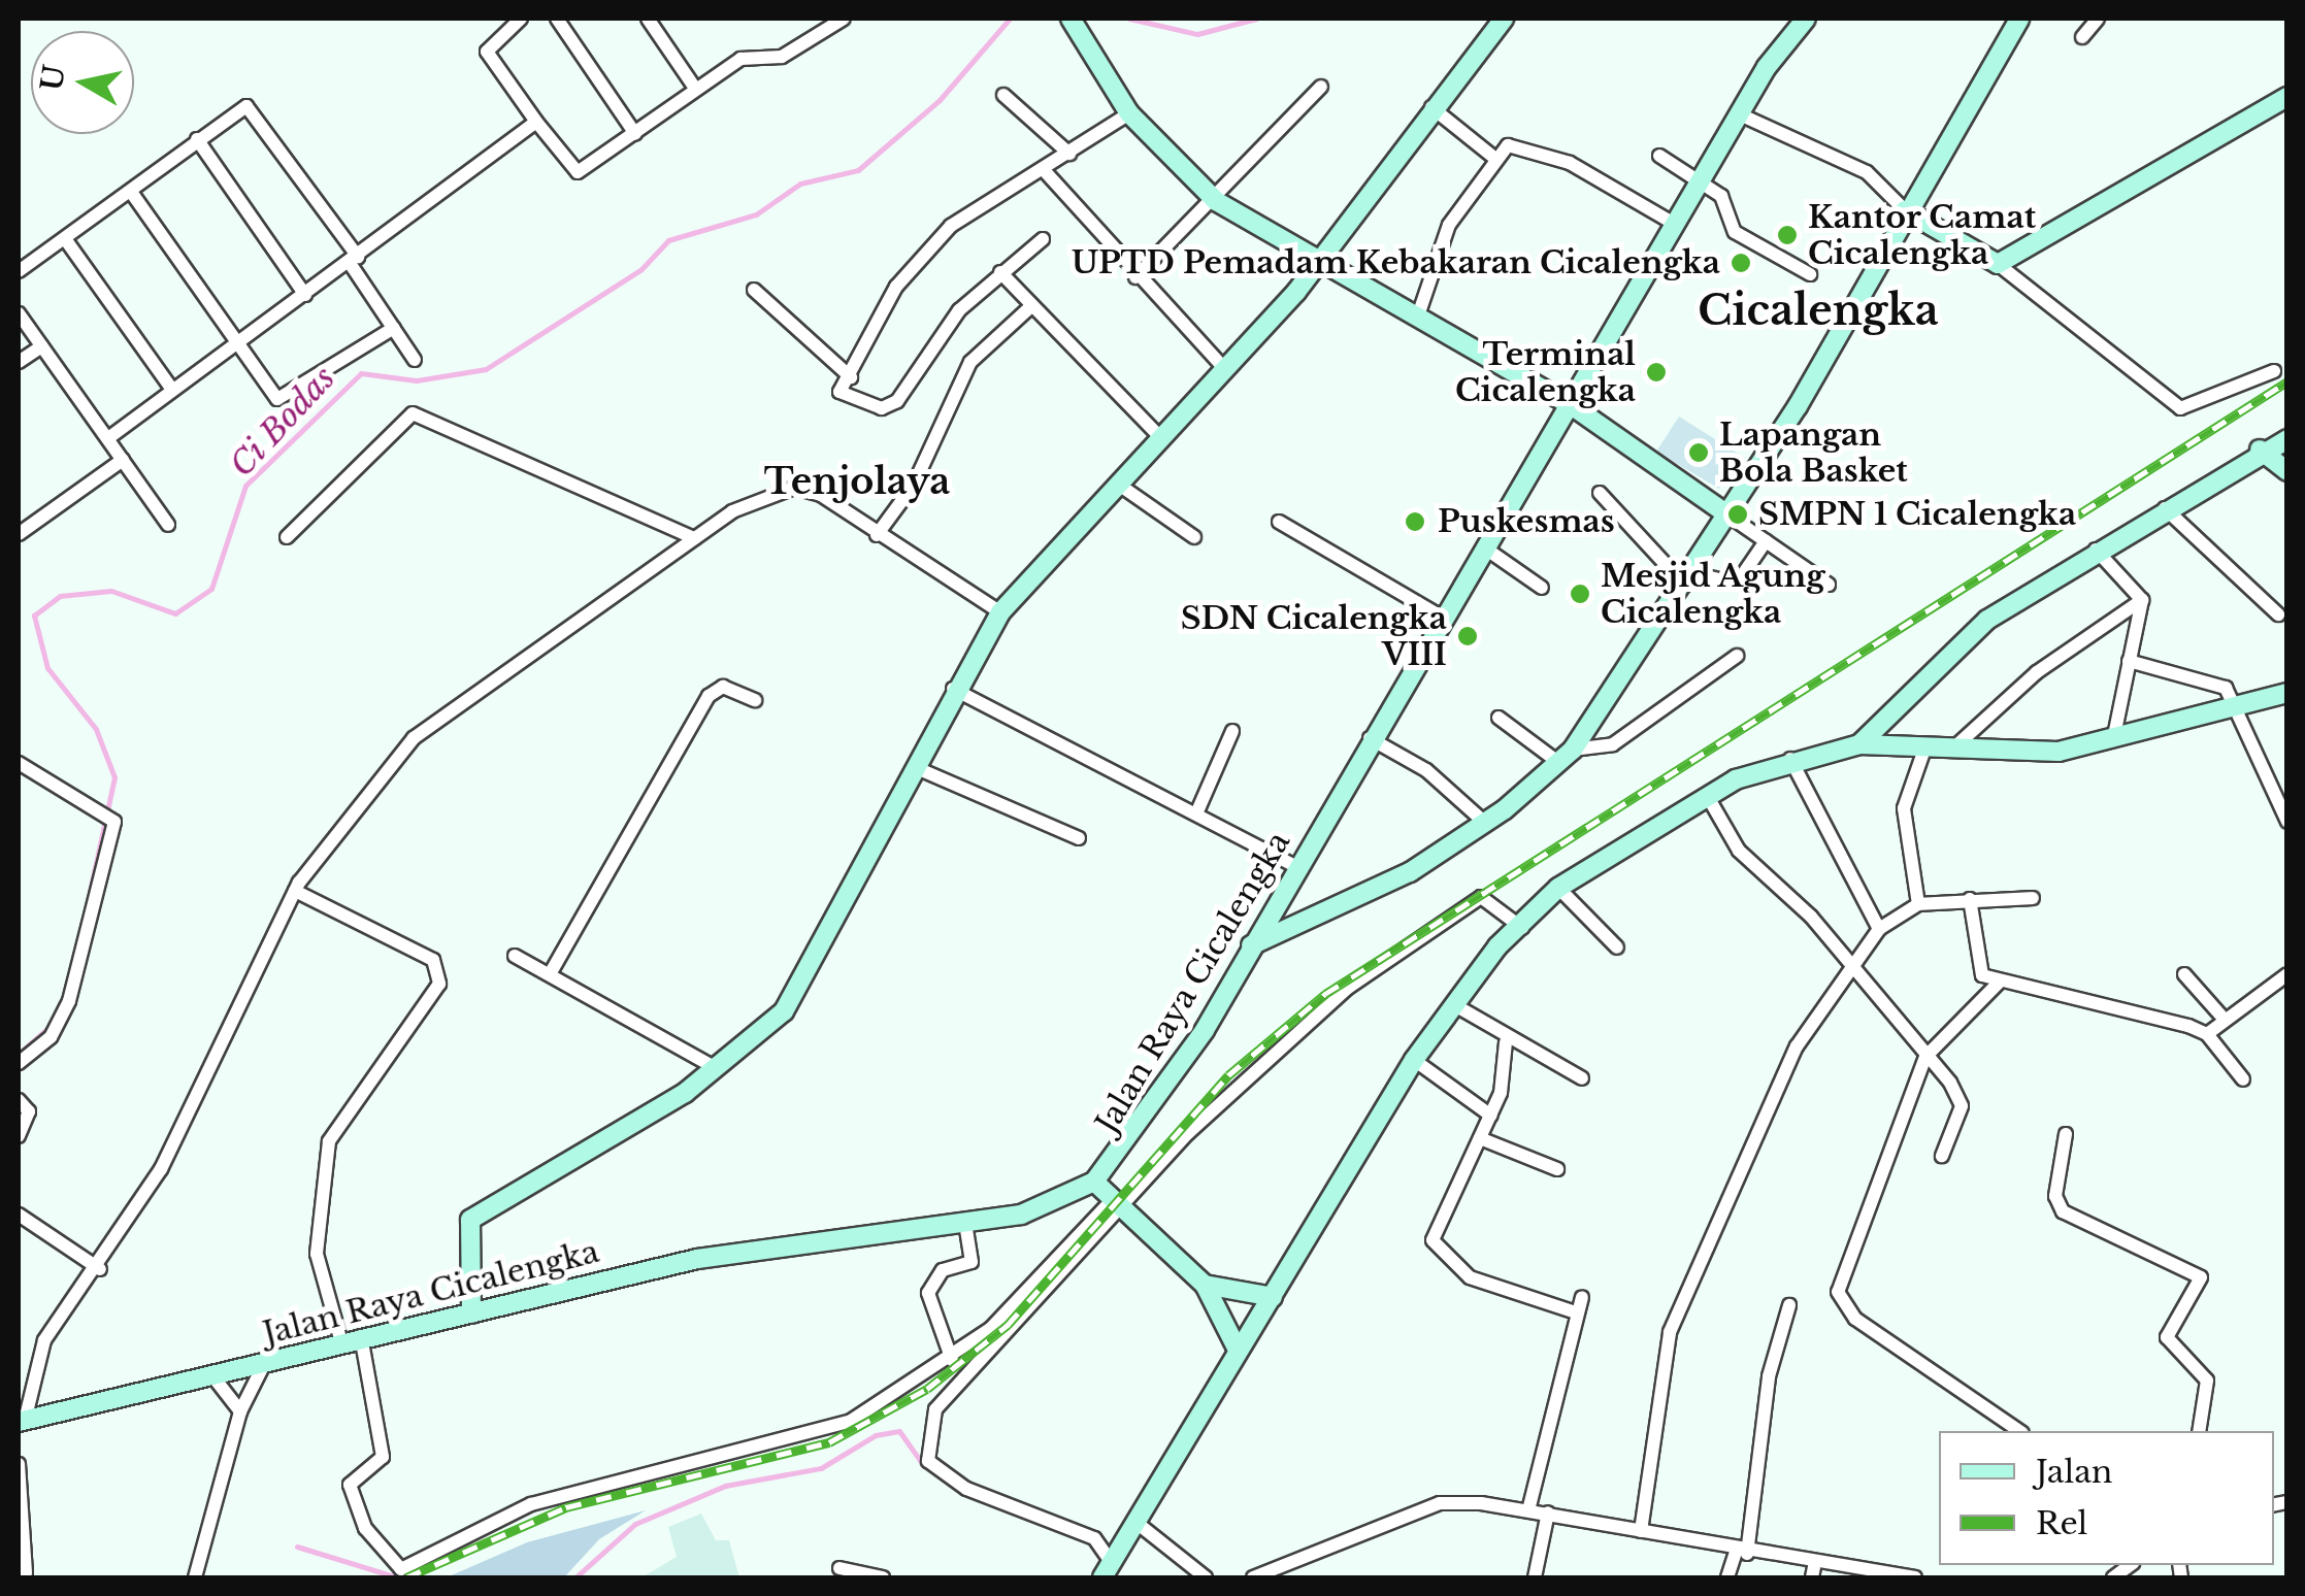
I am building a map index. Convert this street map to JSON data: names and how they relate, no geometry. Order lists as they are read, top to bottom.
{
  "streets": {
    "street": ["Jalan Raya Cicalengka"]
  },
  "districts": ["Cicalengka", "Tenjolaya"],
  "water": ["Ci Bodas"],
  "places": [
    "Kantor Camat Cicalengka",
    "UPTD Pemadam Kebakaran Cicalengka",
    "Terminal Cicalengka",
    "Lapangan Bola Basket",
    "SMPN 1 Cicalengka",
    "Puskesmas",
    "Mesjid Agung Cicalengka",
    "SDN Cicalengka VIII"
  ],
  "legend": ["Jalan", "Rel"],
  "north": "left"
}
